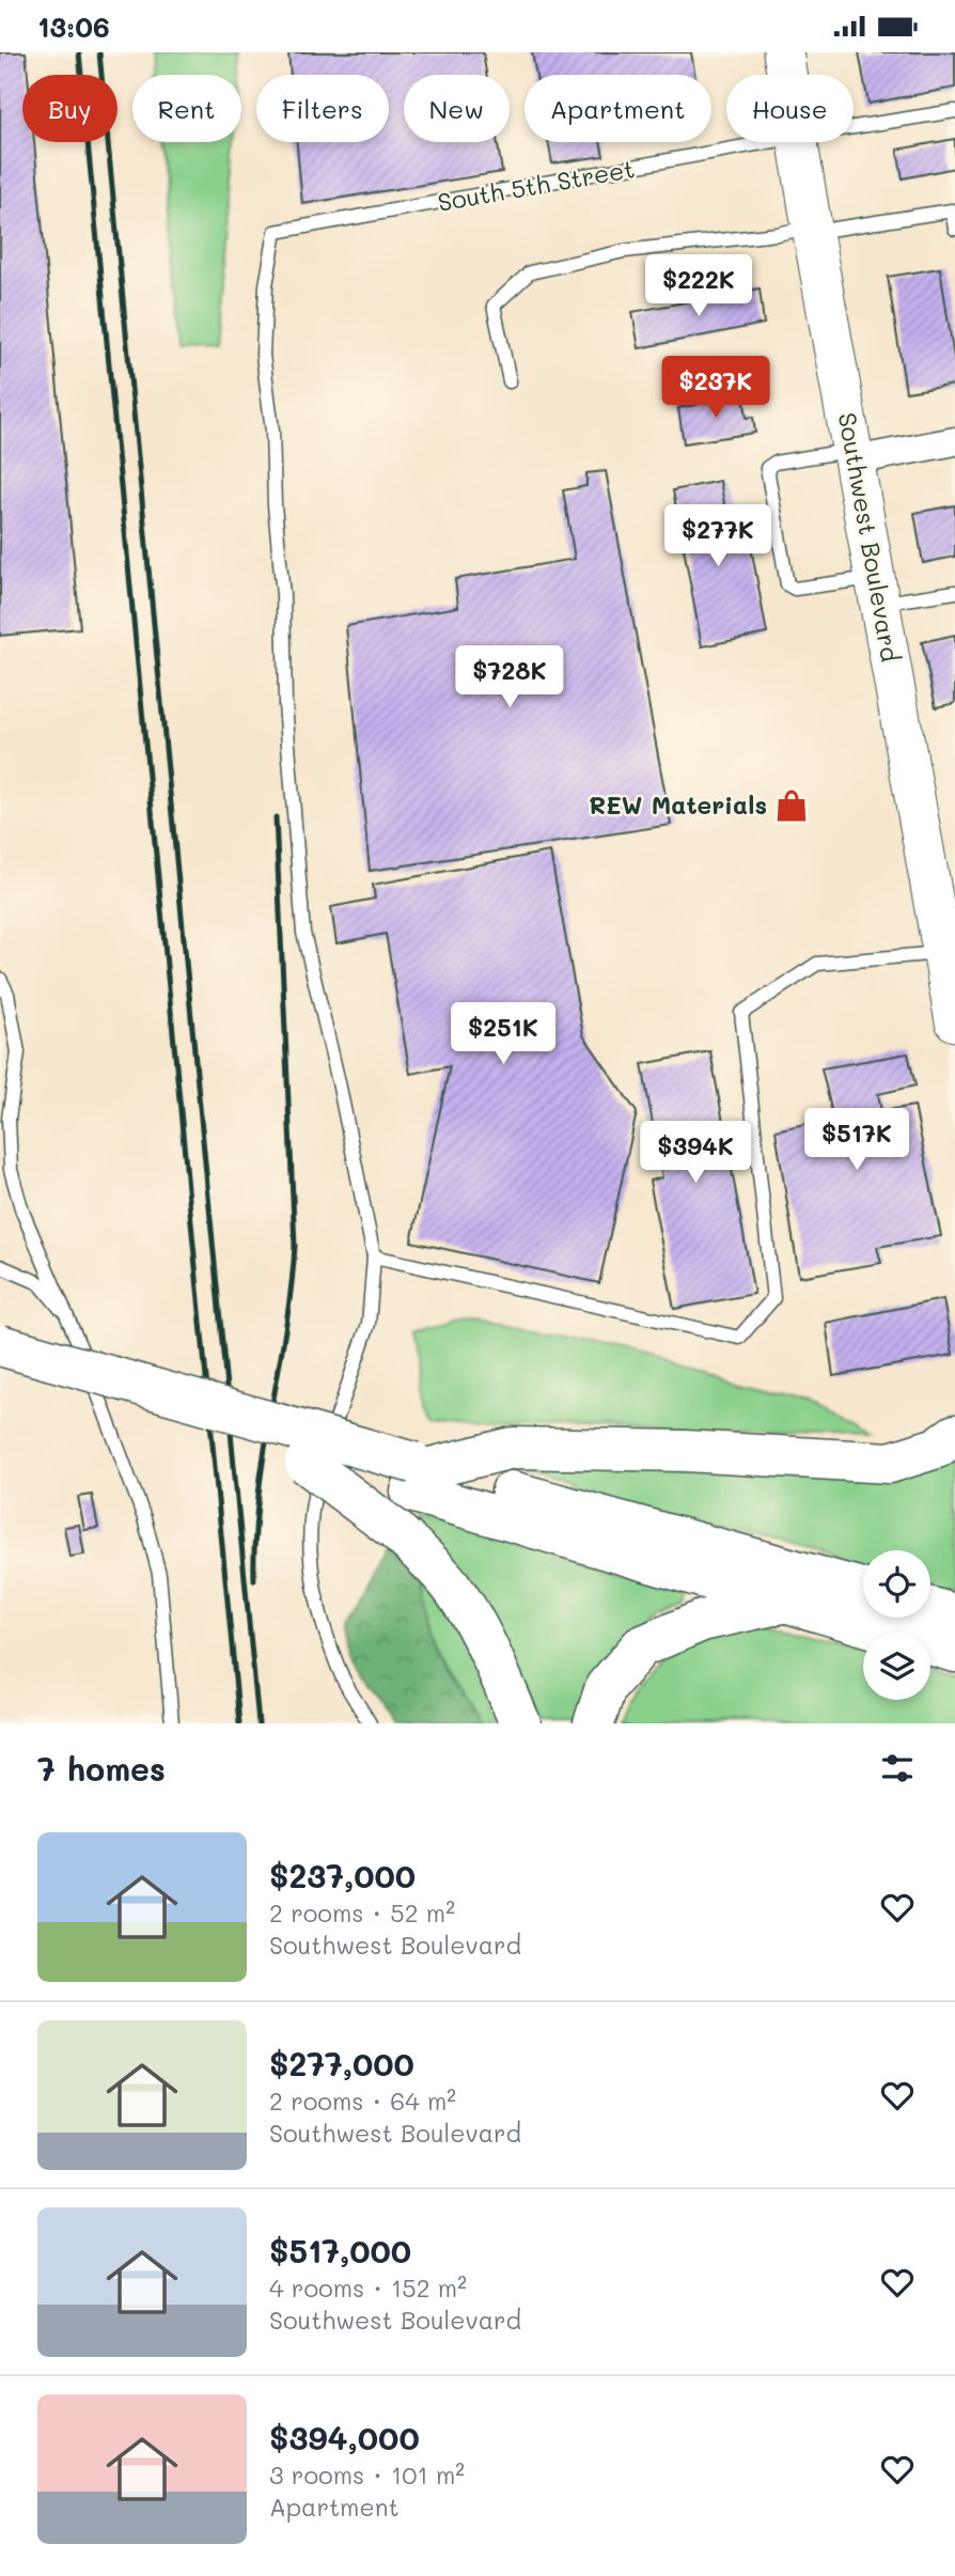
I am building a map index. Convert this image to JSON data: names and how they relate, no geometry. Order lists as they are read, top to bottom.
{
  "streets": {
    "main road": ["Southwest Boulevard"],
    "lane": ["South 5th Street"]
  },
  "places": {
    "shop": ["REW Materials"]
  },
  "page": {
    "status": "13:06",
    "chip": [
      "Buy",
      "Rent",
      "Filters",
      "New",
      "Apartment",
      "House"
    ],
    "price": [
      "$222K",
      "$237K",
      "$277K",
      "$728K",
      "$251K",
      "$517K",
      "$394K"
    ],
    "heading": "7 homes",
    "list": [
      {
        "name": "$237,000",
        "note": "2 rooms · 52 m² · Southwest Boulevard"
      },
      {
        "name": "$277,000",
        "note": "2 rooms · 64 m² · Southwest Boulevard"
      },
      {
        "name": "$517,000",
        "note": "4 rooms · 152 m² · Southwest Boulevard"
      },
      {
        "name": "$394,000",
        "note": "3 rooms · 101 m² · Apartment"
      }
    ]
  }
}
